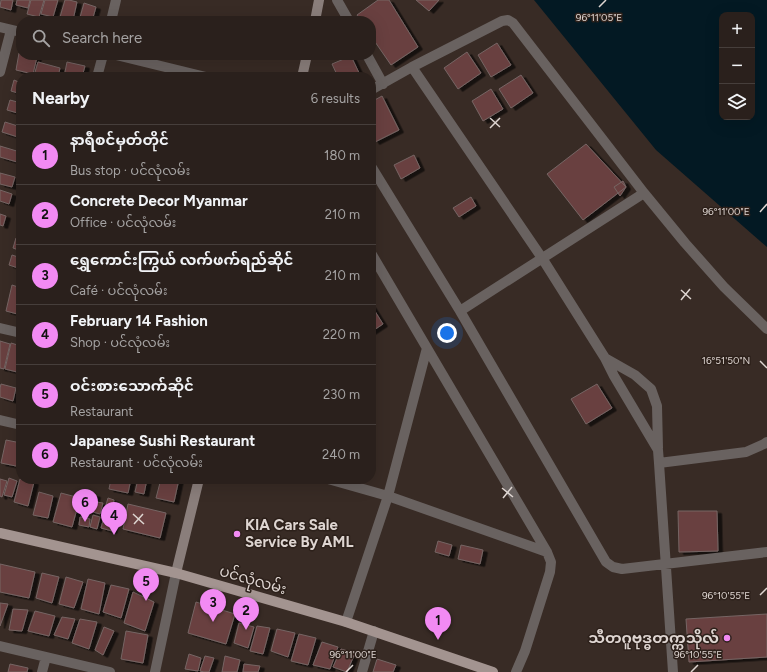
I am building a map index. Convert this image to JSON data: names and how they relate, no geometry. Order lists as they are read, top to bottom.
{
  "streets": {
    "main road": ["ပင်လုံလမ်း"]
  },
  "places": ["KIA Cars Sale Service By AML", "သီတဂူဗုဒ္ဓတက္ကသိုလ်"],
  "page": {
    "map_buttons": ["+", "−"],
    "search": "Search here",
    "heading": ["Nearby", "6 results"],
    "list": [
      {
        "mark": "1",
        "name": "နာရီစင်မှတ်တိုင်",
        "note": "Bus stop · ပင်လုံလမ်း",
        "value": "180 m"
      },
      {
        "mark": "2",
        "name": "Concrete Decor Myanmar",
        "note": "Office · ပင်လုံလမ်း",
        "value": "210 m"
      },
      {
        "mark": "3",
        "name": "ရွှေကောင်းကြွယ် လက်ဖက်ရည်ဆိုင်",
        "note": "Café · ပင်လုံလမ်း",
        "value": "210 m"
      },
      {
        "mark": "4",
        "name": "February 14 Fashion",
        "note": "Shop · ပင်လုံလမ်း",
        "value": "220 m"
      },
      {
        "mark": "5",
        "name": "ဝင်းစားသောက်ဆိုင်",
        "note": "Restaurant",
        "value": "230 m"
      },
      {
        "mark": "6",
        "name": "Japanese Sushi Restaurant",
        "note": "Restaurant · ပင်လုံလမ်း",
        "value": "240 m"
      }
    ],
    "pins": [
      "6",
      "4",
      "5",
      "3",
      "2",
      "1"
    ]
  },
  "coordinates": [
    "96°11'05\"E",
    "96°11'00\"E",
    "16°51'50\"N",
    "96°10'55\"E"
  ]
}
